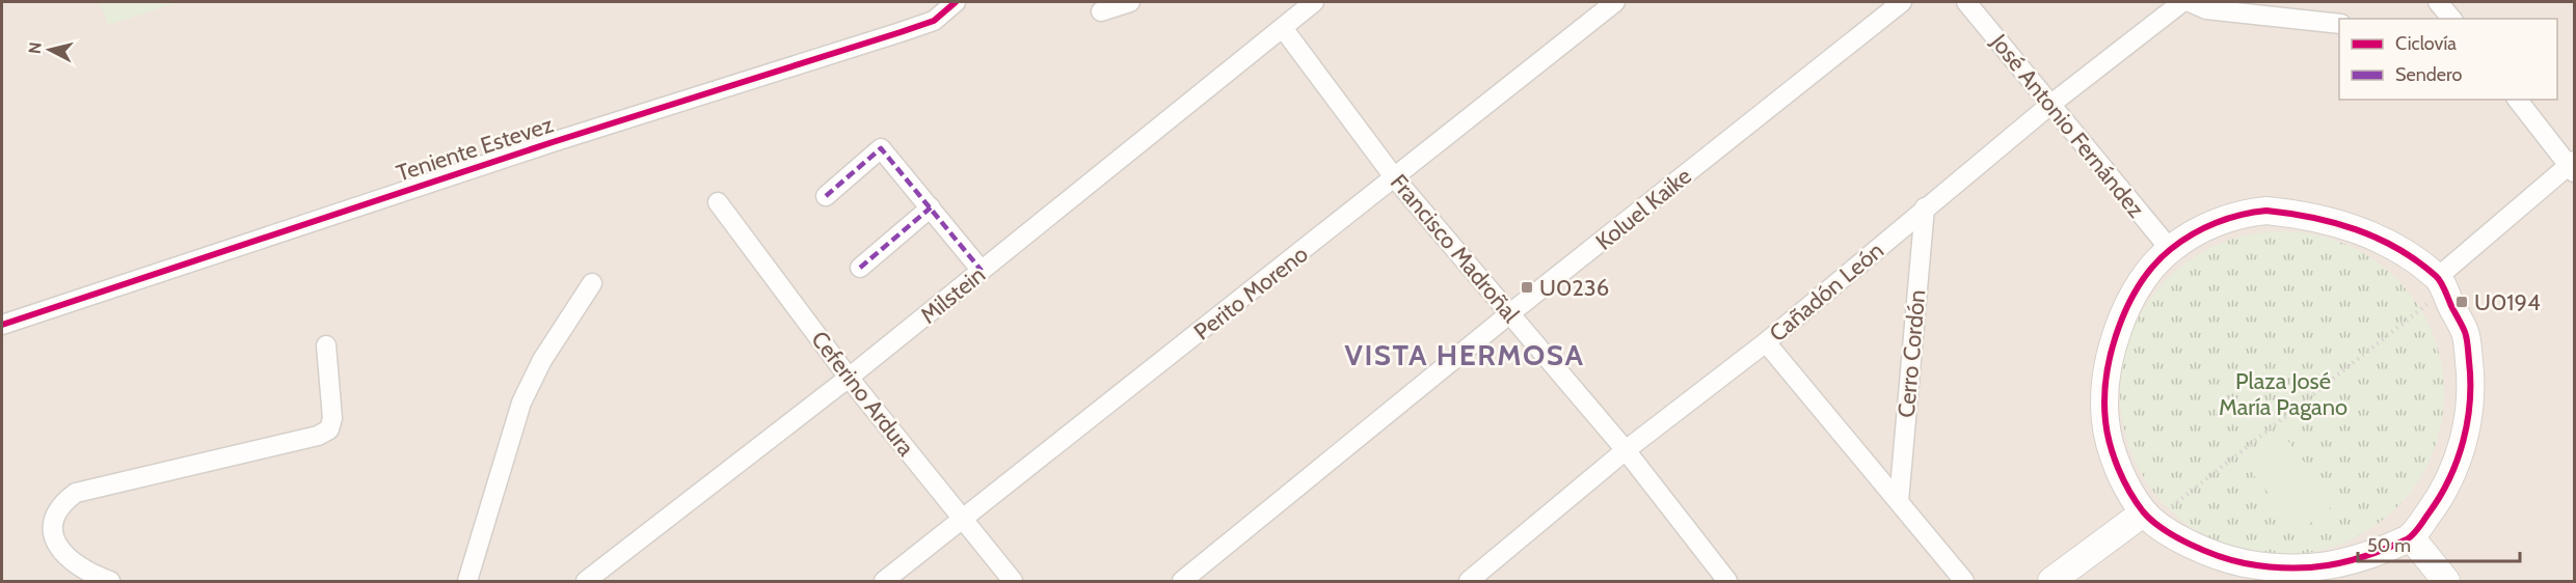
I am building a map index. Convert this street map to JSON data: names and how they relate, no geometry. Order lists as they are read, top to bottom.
{
  "streets": {
    "street": [
      "José Antonio Fernández",
      "Teniente Estevez",
      "Koluel Kaike",
      "Francisco Madroñal",
      "Cañadón León",
      "Perito Moreno",
      "Milstein",
      "Cerro Cordón",
      "Ceferino Ardura"
    ]
  },
  "crossings": [
    ["José Antonio Fernández", "Cañadón León"],
    ["Koluel Kaike", "Francisco Madroñal"],
    ["Francisco Madroñal", "Cañadón León"],
    ["Francisco Madroñal", "Perito Moreno"],
    ["Francisco Madroñal", "Milstein"],
    ["Cañadón León", "Cerro Cordón"],
    ["Perito Moreno", "Ceferino Ardura"],
    ["Milstein", "Ceferino Ardura"]
  ],
  "districts": ["VISTA HERMOSA"],
  "parks": ["Plaza José María Pagano"],
  "places": {
    "transit": ["U0236", "U0194"]
  },
  "legend": ["Ciclovía", "Sendero"],
  "scale_bar": "50 m",
  "north": "left"
}
